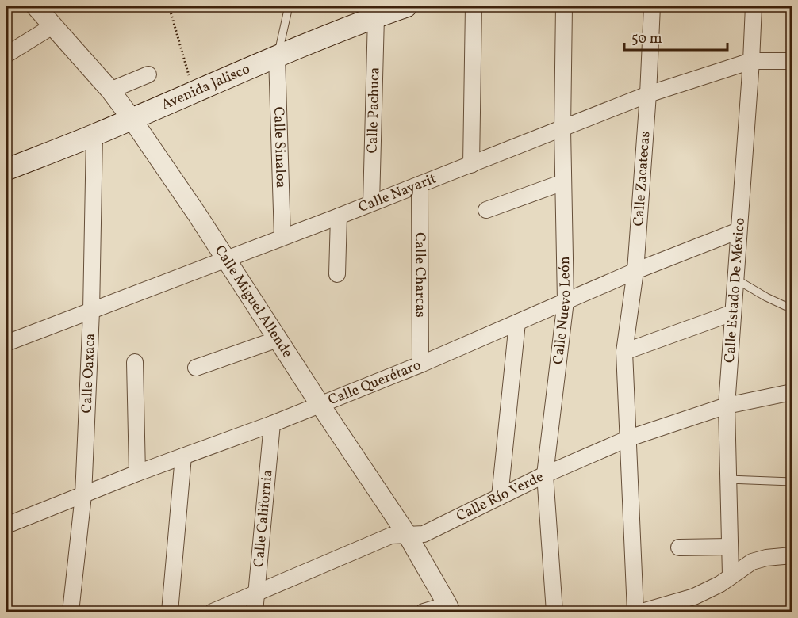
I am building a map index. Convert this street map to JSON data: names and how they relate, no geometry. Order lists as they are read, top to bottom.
{
  "streets": {
    "main road": ["Avenida Jalisco"],
    "street": [
      "Calle Pachuca",
      "Calle Sinaloa",
      "Calle Zacatecas",
      "Calle Nayarit",
      "Calle Charcas",
      "Calle Estado De México",
      "Calle Miguel Allende",
      "Calle Nuevo León",
      "Calle Oaxaca",
      "Calle Querétaro",
      "Calle Río Verde",
      "Calle California"
    ]
  },
  "crossings": [
    ["Avenida Jalisco", "Calle Pachuca"],
    ["Avenida Jalisco", "Calle Sinaloa"],
    ["Avenida Jalisco", "Calle Miguel Allende"],
    ["Avenida Jalisco", "Calle Oaxaca"],
    ["Calle Pachuca", "Calle Nayarit"],
    ["Calle Sinaloa", "Calle Nayarit"],
    ["Calle Zacatecas", "Calle Nayarit"],
    ["Calle Zacatecas", "Calle Querétaro"],
    ["Calle Zacatecas", "Calle Río Verde"],
    ["Calle Nayarit", "Calle Charcas"],
    ["Calle Nayarit", "Calle Estado De México"],
    ["Calle Nayarit", "Calle Miguel Allende"],
    ["Calle Nayarit", "Calle Nuevo León"],
    ["Calle Nayarit", "Calle Oaxaca"],
    ["Calle Charcas", "Calle Querétaro"],
    ["Calle Estado De México", "Calle Querétaro"],
    ["Calle Estado De México", "Calle Río Verde"],
    ["Calle Miguel Allende", "Calle Querétaro"],
    ["Calle Miguel Allende", "Calle Río Verde"],
    ["Calle Nuevo León", "Calle Querétaro"],
    ["Calle Nuevo León", "Calle Río Verde"],
    ["Calle Oaxaca", "Calle Querétaro"],
    ["Calle Querétaro", "Calle California"],
    ["Calle Río Verde", "Calle California"]
  ],
  "scale_bar": "50 m"
}
